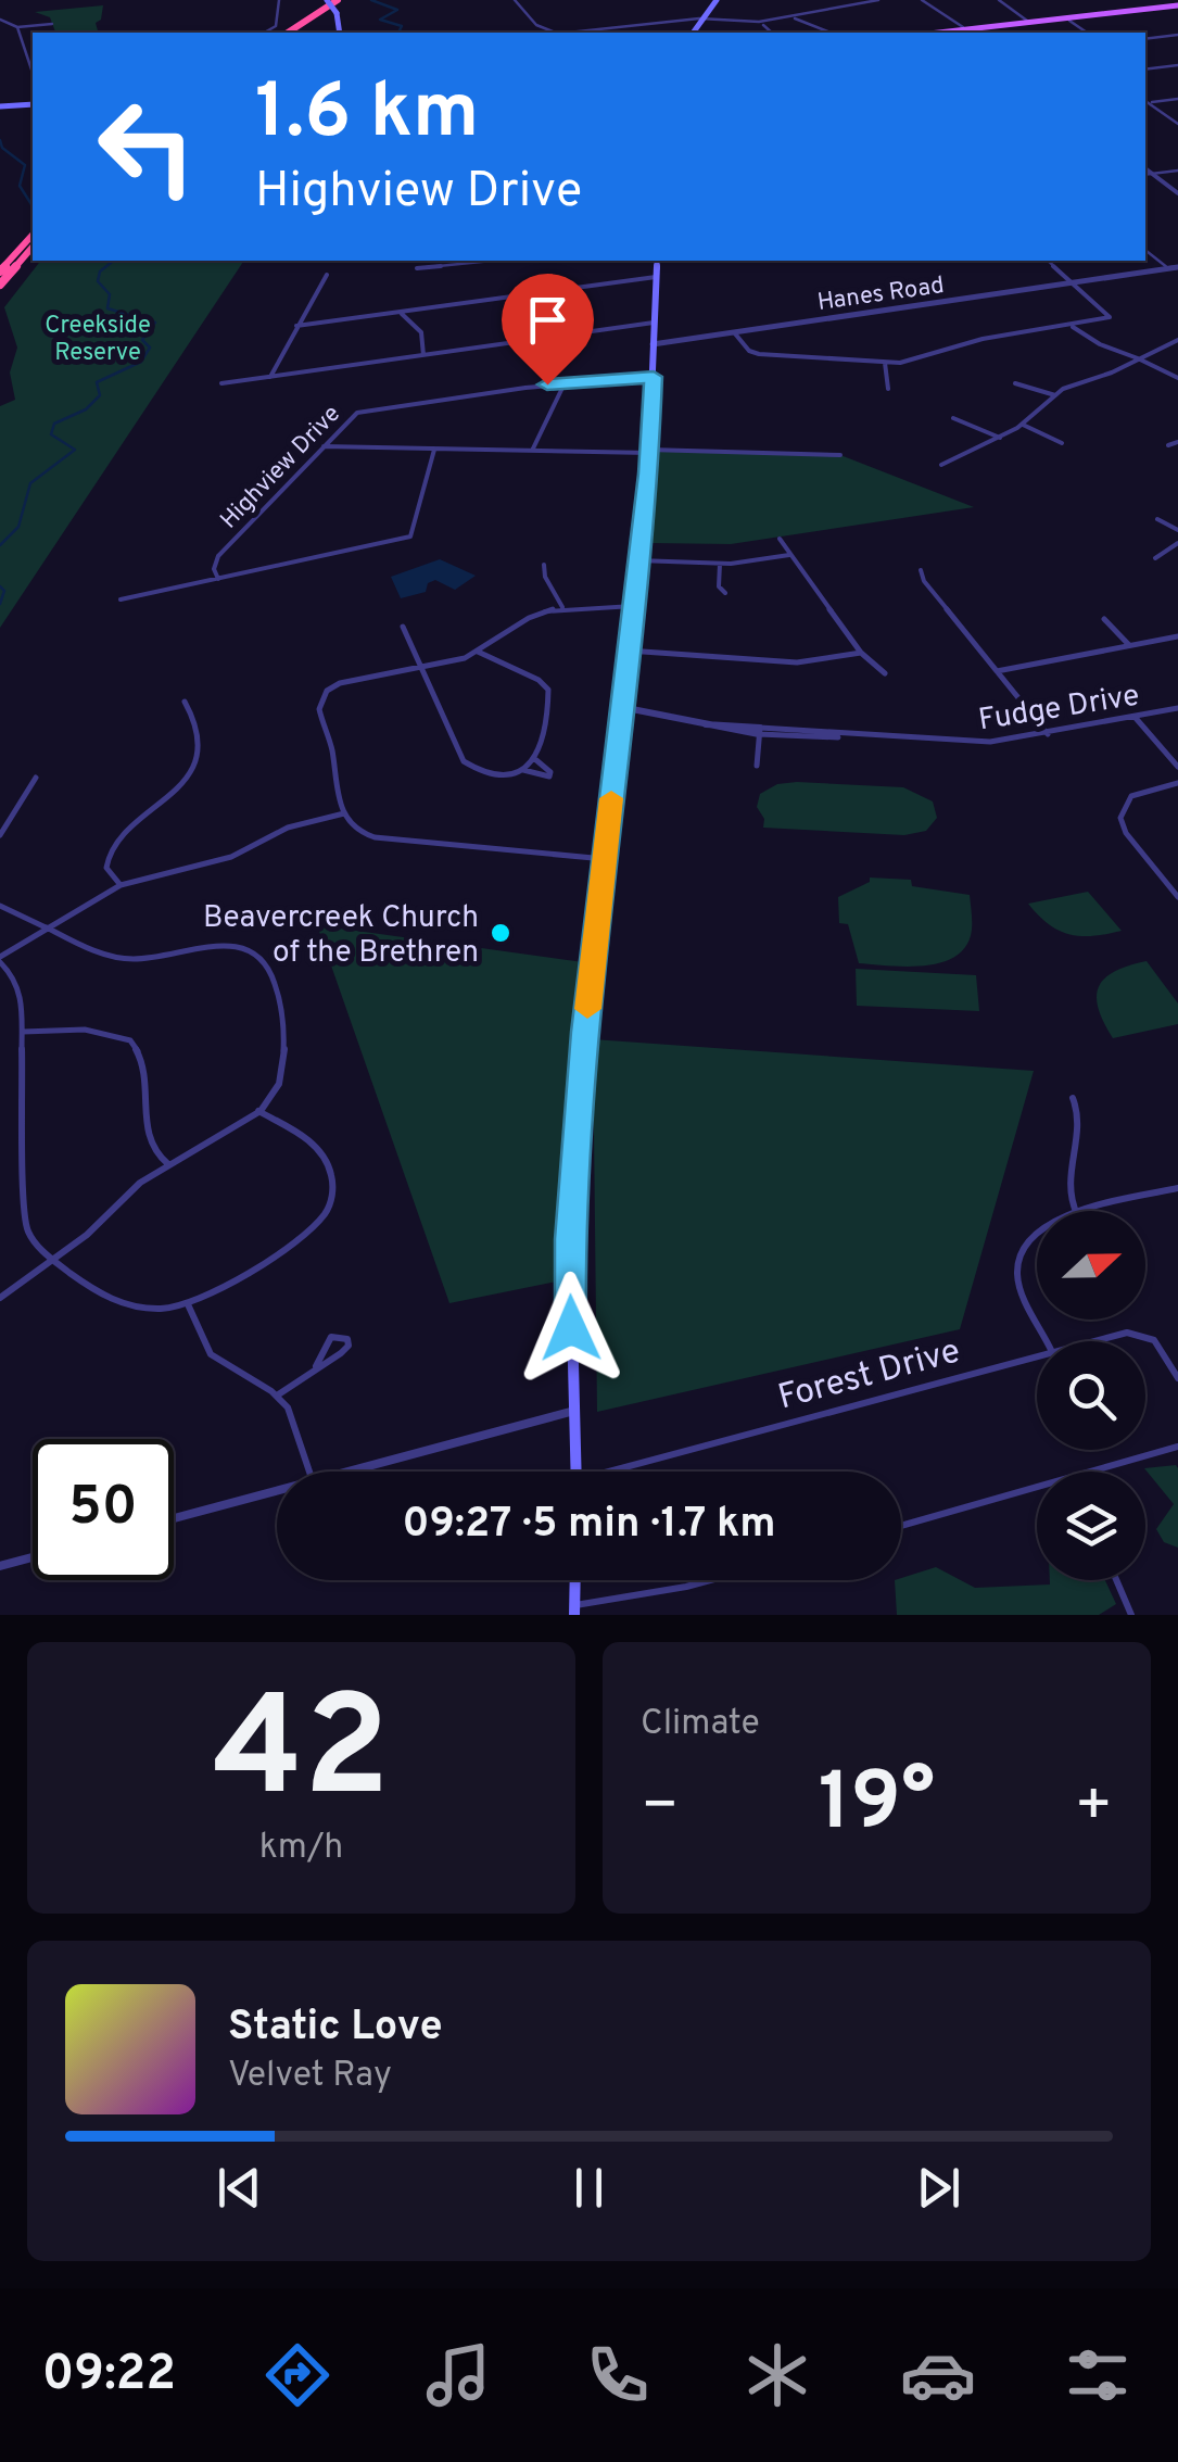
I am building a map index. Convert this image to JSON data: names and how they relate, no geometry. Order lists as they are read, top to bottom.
{
  "streets": {
    "street": [
      "Hanes Road",
      "Highview Drive",
      "Fudge Drive",
      "Forest Drive"
    ]
  },
  "parks": ["Creekside Reserve"],
  "places": ["Beavercreek Church of the Brethren"],
  "north": "right",
  "page": {
    "turn": ["1.6 km", "Highview Drive"],
    "limit": "50",
    "trip": "09:27 · 5 min · 1.7 km",
    "tile": [
      ["42", "km/h"],
      "Climate"
    ],
    "heat": ["−", "19°", "+"],
    "song": ["Static Love", "Velvet Ray"],
    "tabs": "09:22"
  }
}
